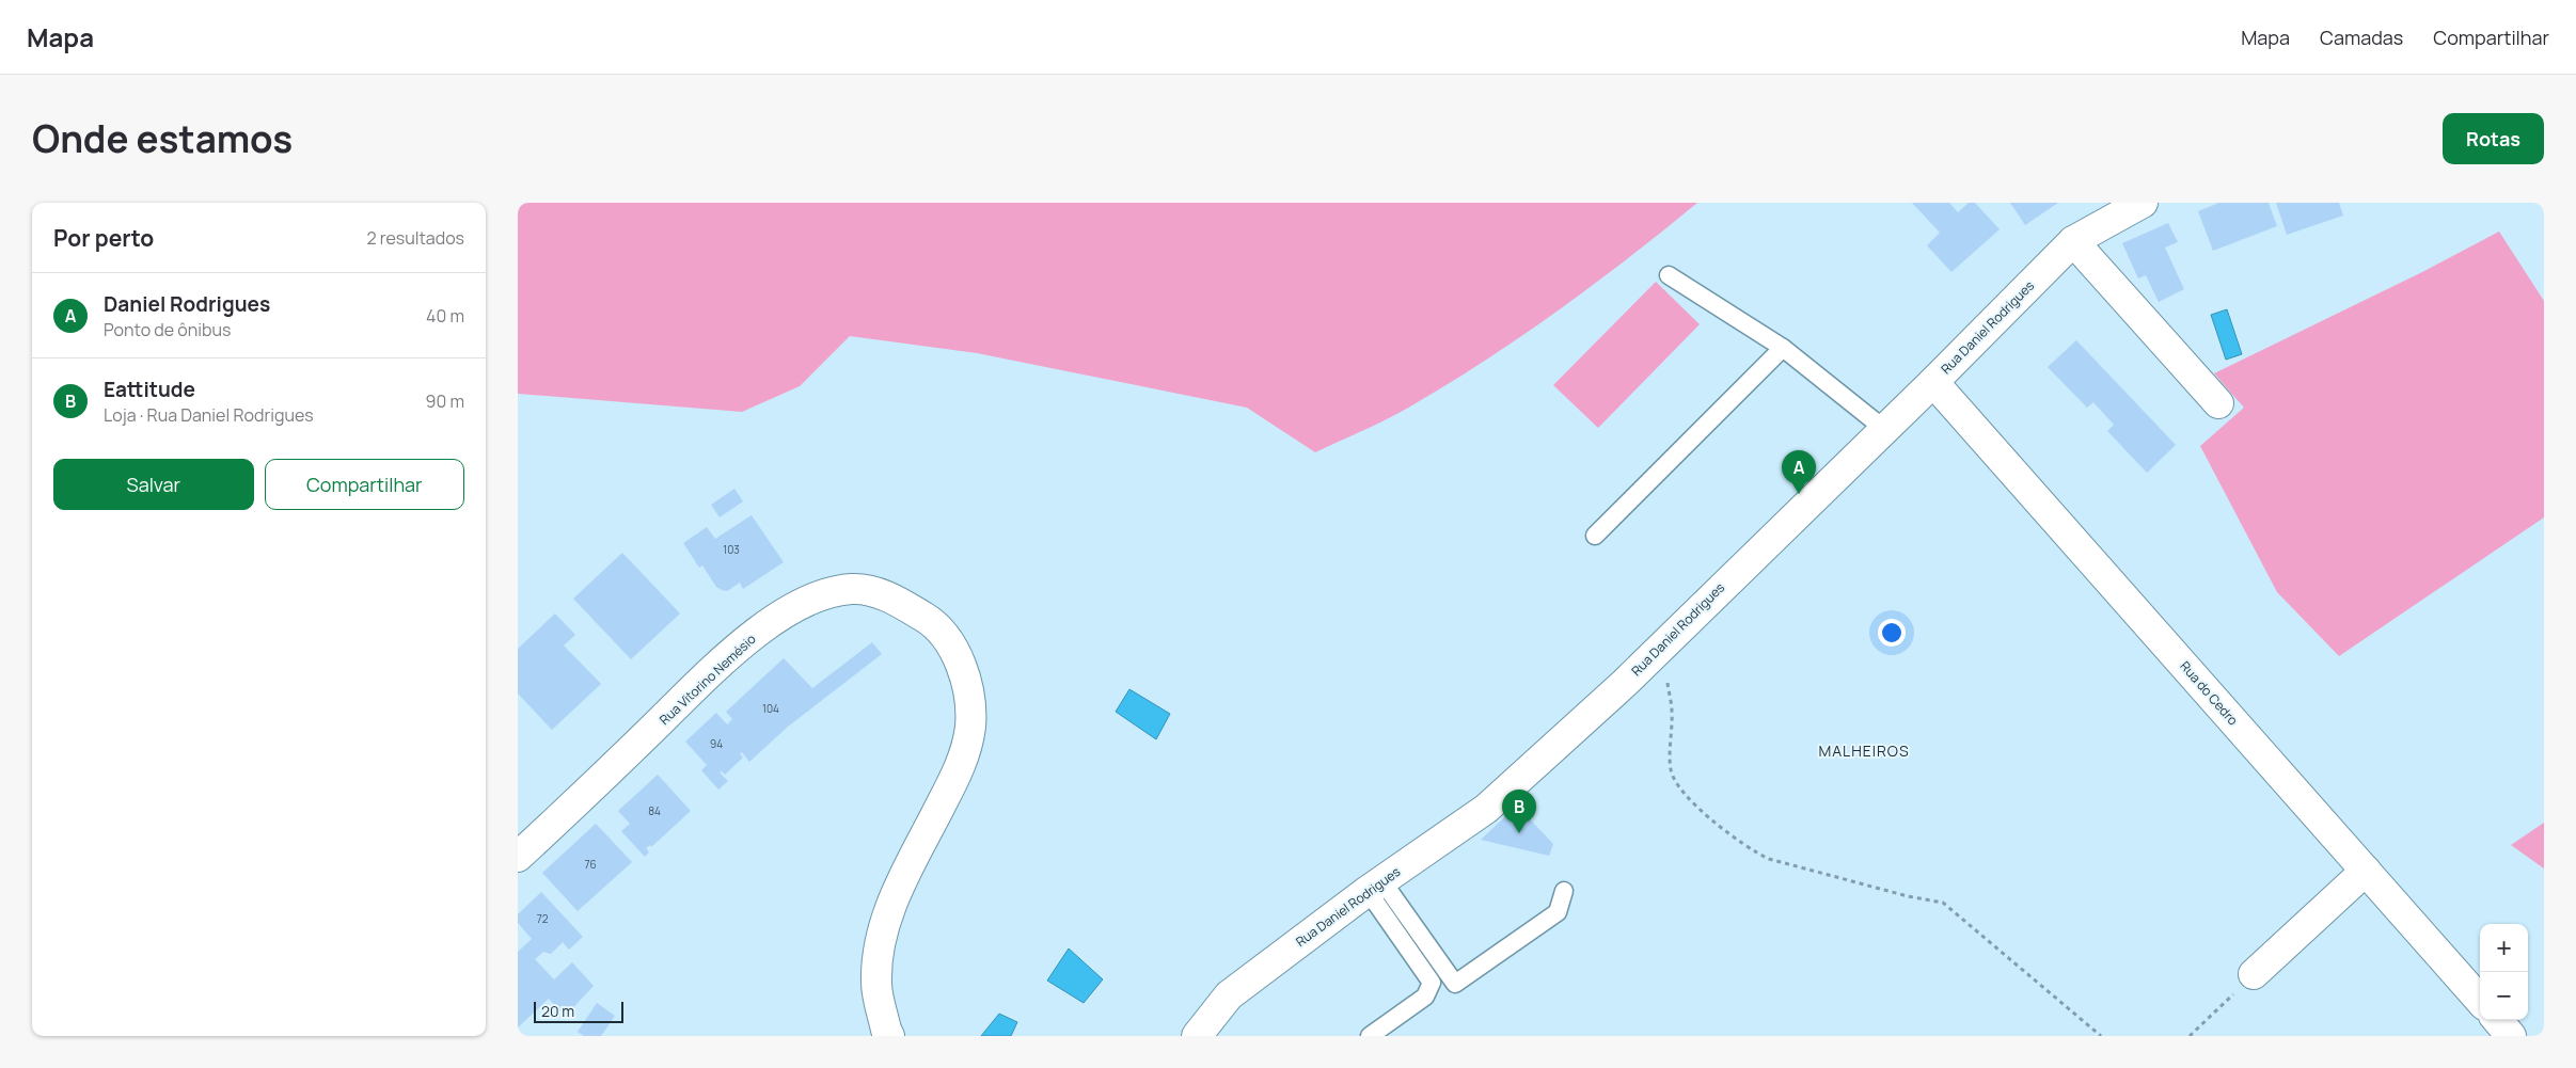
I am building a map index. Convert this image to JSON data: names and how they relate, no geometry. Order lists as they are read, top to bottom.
{
  "streets": {
    "street": ["Rua Daniel Rodrigues", "Rua Vitorino Nemésio", "Rua do Cedro"]
  },
  "crossings": [
    ["Rua Daniel Rodrigues", "Rua do Cedro"]
  ],
  "districts": ["MALHEIROS"],
  "house_numbers": [
    "103",
    "104",
    "94",
    "84",
    "76",
    "72"
  ],
  "scale_bar": "20 m",
  "page": {
    "header": "Mapa",
    "nav": ["Mapa", "Camadas", "Compartilhar"],
    "title": "Onde estamos",
    "buttons": [
      "Rotas",
      ["Salvar", "Compartilhar"]
    ],
    "heading": ["Por perto", "2 resultados"],
    "list": [
      {
        "mark": "A",
        "name": "Daniel Rodrigues",
        "note": "Ponto de ônibus",
        "value": "40 m"
      },
      {
        "mark": "B",
        "name": "Eattitude",
        "note": "Loja · Rua Daniel Rodrigues",
        "value": "90 m"
      }
    ],
    "pins": ["A", "B"],
    "map_buttons": ["+", "−"],
    "scale": "20 m"
  }
}
